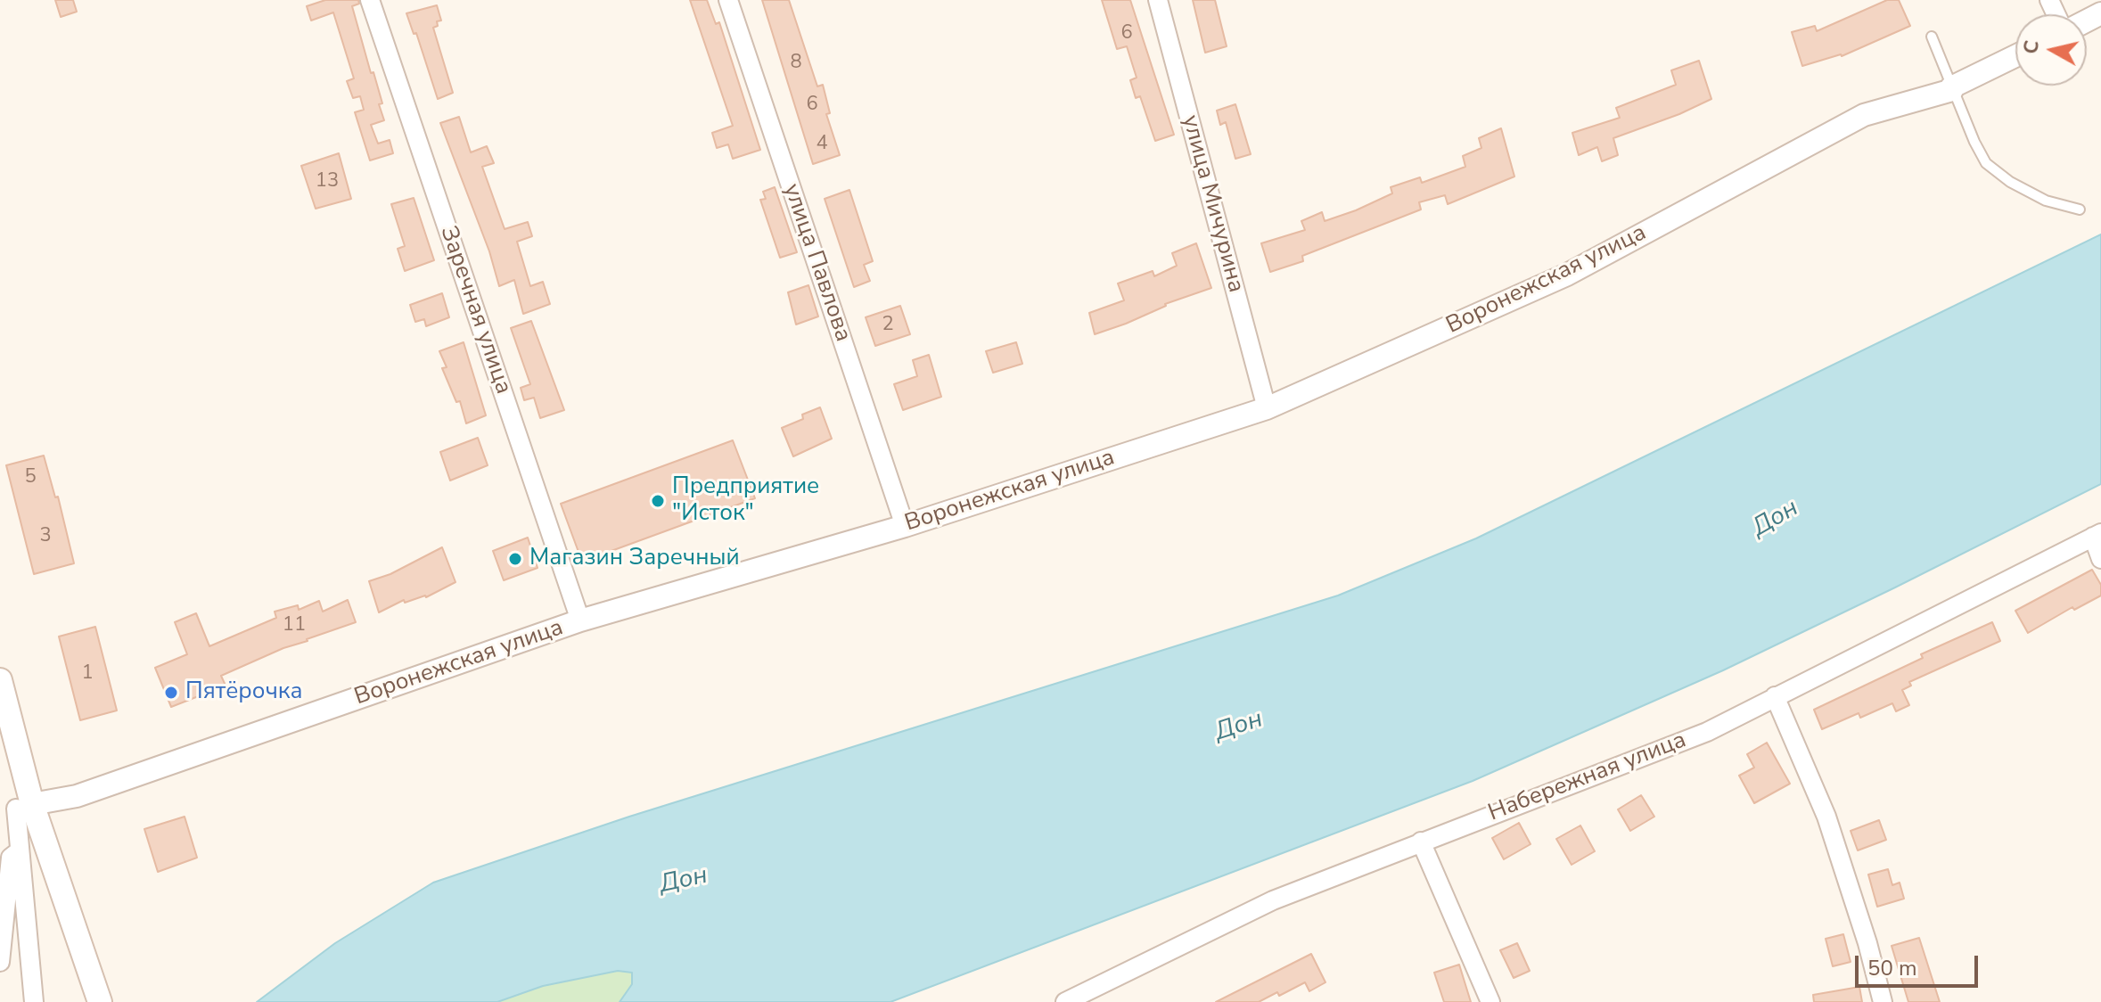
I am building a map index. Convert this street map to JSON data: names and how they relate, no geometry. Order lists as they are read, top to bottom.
{
  "streets": {
    "street": [
      "улица Мичурина",
      "улица Павлова",
      "Воронежская улица",
      "Заречная улица",
      "Набережная улица"
    ]
  },
  "crossings": [
    ["улица Мичурина", "Воронежская улица"],
    ["улица Павлова", "Воронежская улица"],
    ["Воронежская улица", "Заречная улица"]
  ],
  "water": ["Дон"],
  "places": ["Предприятие \"Исток\"", "Магазин Заречный", "Пятёрочка"],
  "house_numbers": [
    "6",
    "8",
    "6",
    "4",
    "13",
    "2",
    "5",
    "3",
    "11",
    "1"
  ],
  "scale_bar": "50 m",
  "north": "left"
}
